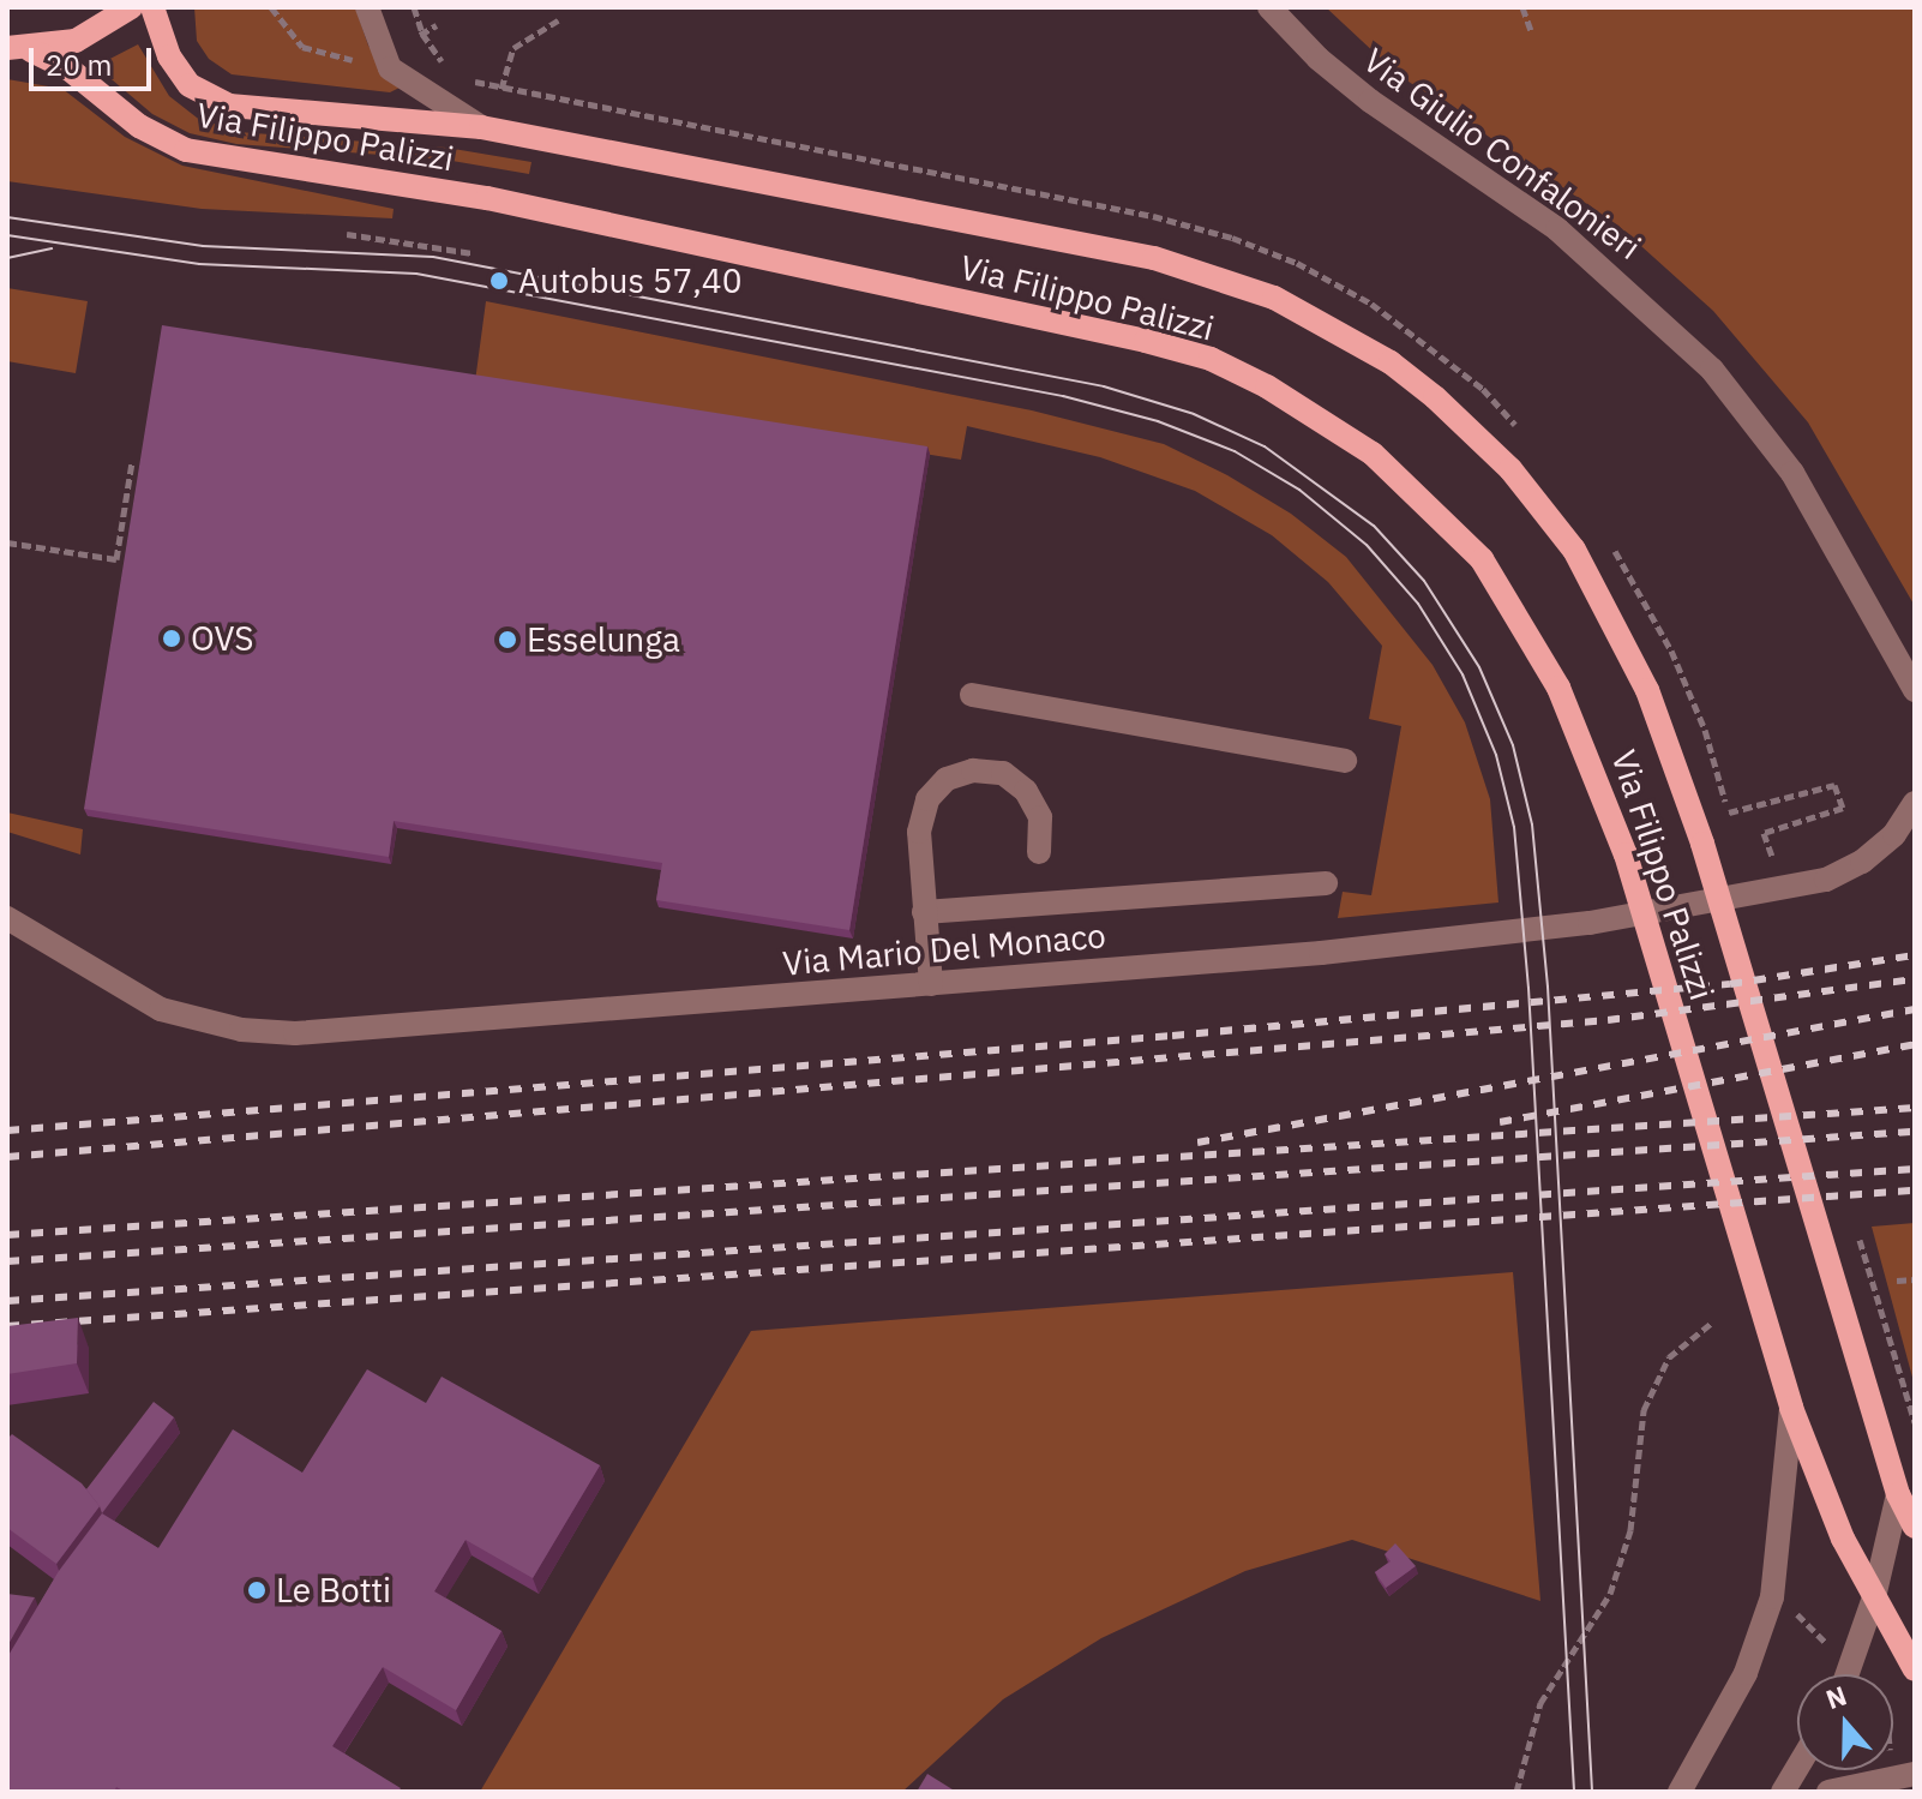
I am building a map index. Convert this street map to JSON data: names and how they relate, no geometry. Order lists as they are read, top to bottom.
{
  "streets": {
    "main road": ["Via Filippo Palizzi"],
    "street": ["Via Giulio Confalonieri", "Via Mario Del Monaco"]
  },
  "places": [
    "Autobus 57,40",
    "OVS",
    "Esselunga",
    "Le Botti"
  ],
  "scale_bar": "20 m",
  "north": "top"
}
